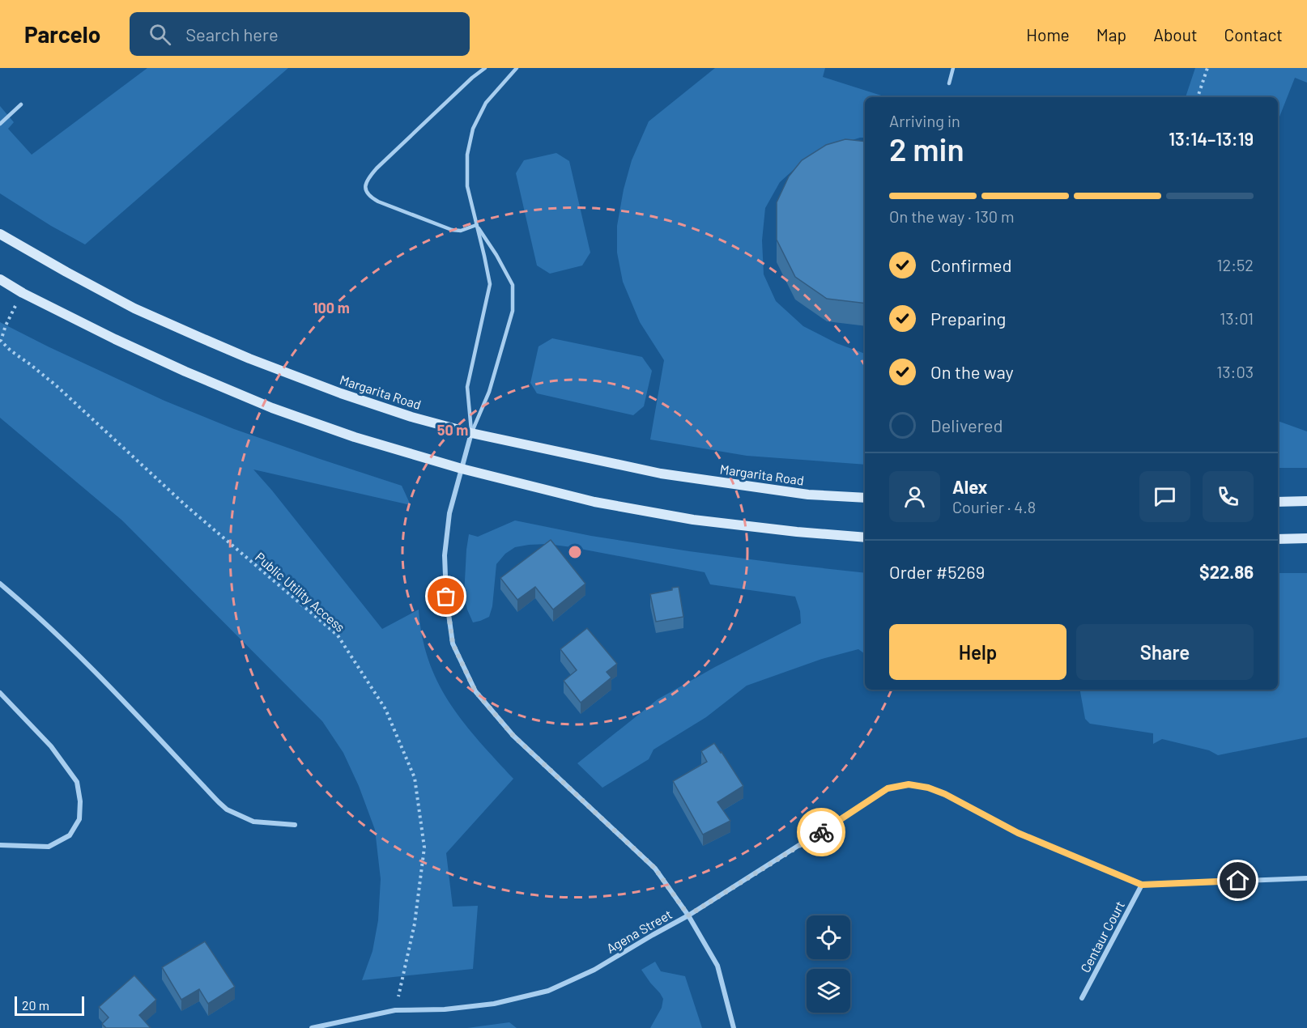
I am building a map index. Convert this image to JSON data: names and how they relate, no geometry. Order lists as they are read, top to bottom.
{
  "streets": {
    "main road": ["Margarita Road"],
    "street": ["Agena Street", "Centaur Court"],
    "path": ["Public Utility Access"]
  },
  "crossings": [
    ["Public Utility Access", "Agena Street"],
    ["Agena Street", "Centaur Court"]
  ],
  "scale_bar": "20 m",
  "page": {
    "header": "Parcelo",
    "search": "Search here",
    "nav": [
      "Home",
      "Map",
      "About",
      "Contact"
    ],
    "heading": ["2 min", "Arriving in", "13:14–13:19"],
    "panel": [
      "Alex",
      "Courier · 4.8",
      "Order #5269",
      "$22.86"
    ],
    "bar": "On the way · 130 m",
    "list": [
      ["Confirmed", "12:52"],
      ["Preparing", "13:01"],
      ["On the way", "13:03"],
      "Delivered"
    ],
    "buttons": ["Help", "Share"],
    "scale": "20 m"
  },
  "rings": ["100 m", "50 m"]
}
